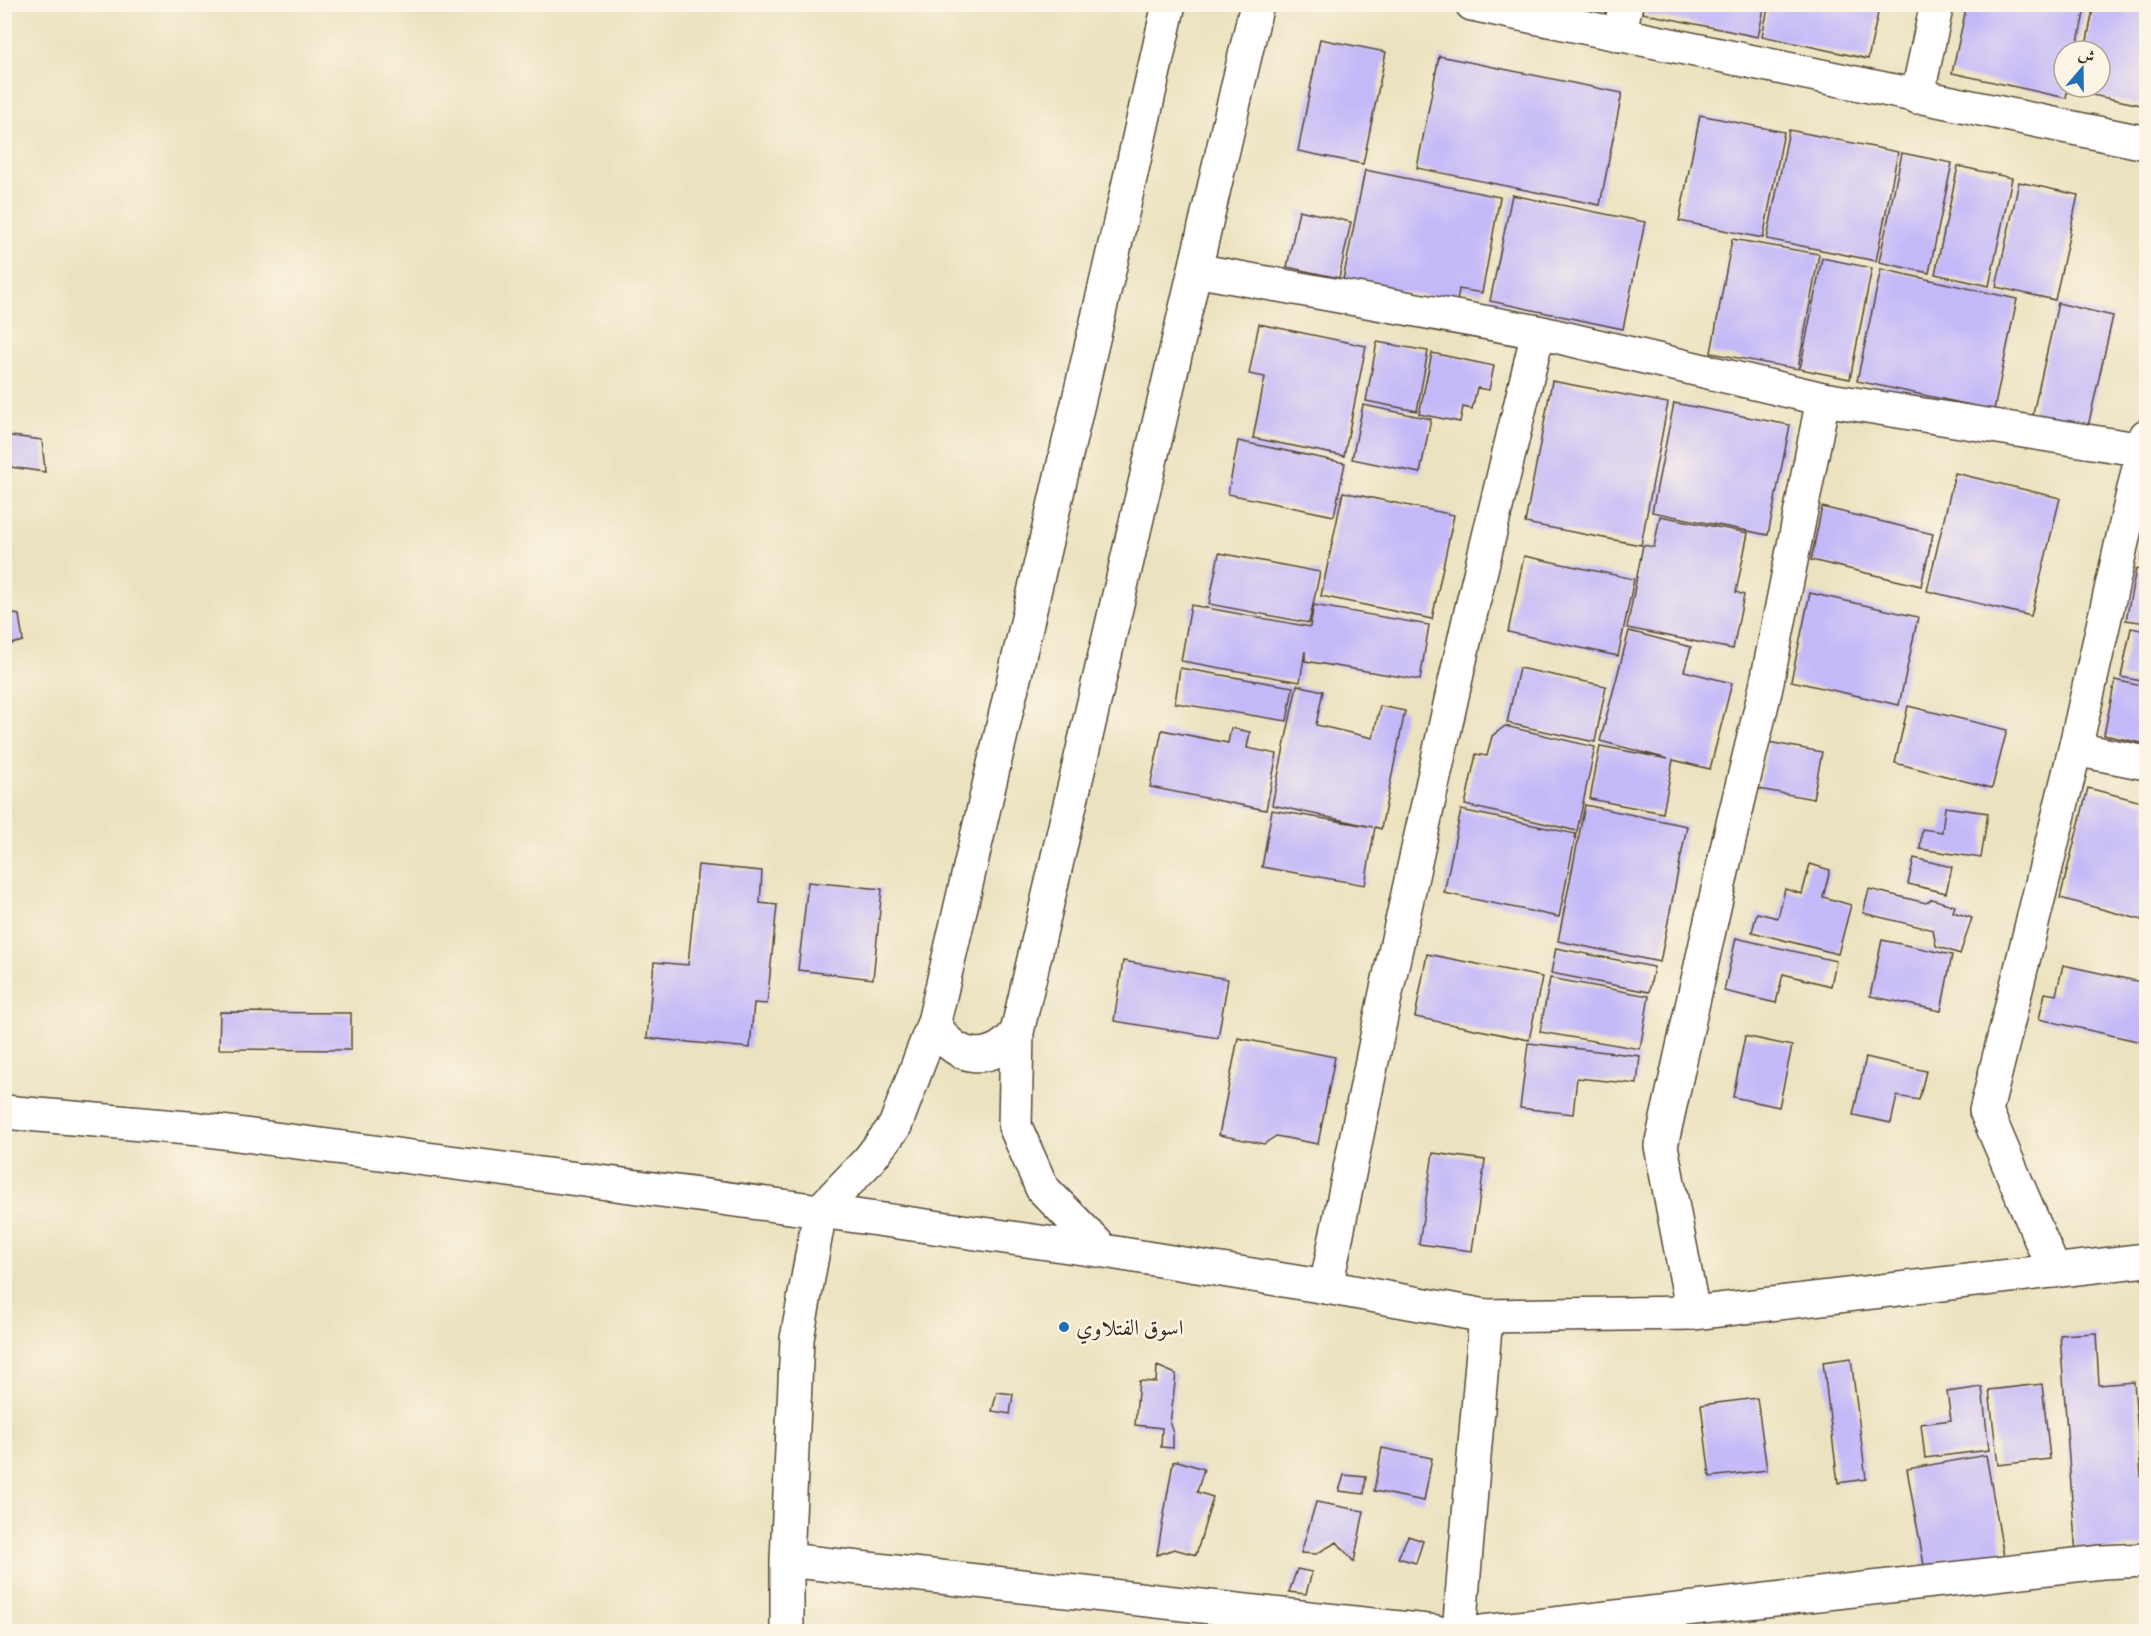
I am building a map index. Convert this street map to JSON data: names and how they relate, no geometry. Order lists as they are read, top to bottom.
{
  "places": ["اسوق الفتلاوي"],
  "north": "top"
}
